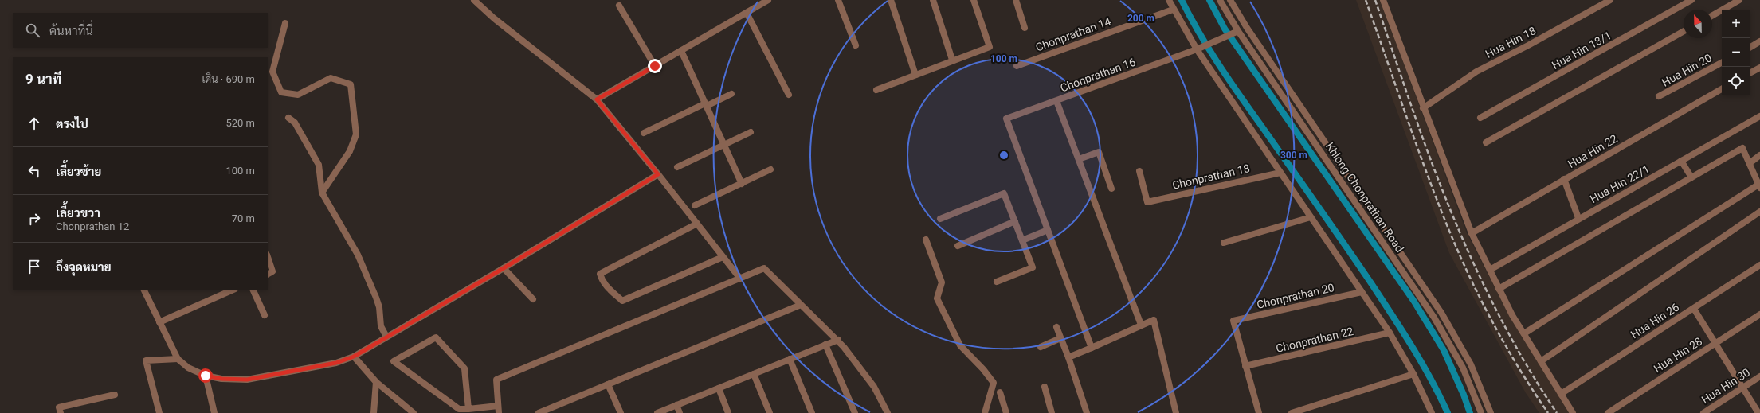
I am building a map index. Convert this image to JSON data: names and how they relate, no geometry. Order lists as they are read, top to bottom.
{
  "streets": {
    "street": [
      "Chonprathan 14",
      "Hua Hin 18",
      "Hua Hin 18/1",
      "Hua Hin 20",
      "Chonprathan 16",
      "Hua Hin 22",
      "Chonprathan 18",
      "Hua Hin 22/1",
      "Khlong Chonprathan Road",
      "Chonprathan 20",
      "Hua Hin 26",
      "Chonprathan 22",
      "Hua Hin 28",
      "Hua Hin 30"
    ]
  },
  "crossings": [
    ["Chonprathan 16", "Khlong Chonprathan Road"],
    ["Chonprathan 20", "Chonprathan 22"]
  ],
  "north": "top",
  "page": {
    "map_buttons": ["+", "−"],
    "search": "ค้นหาที่นี่",
    "heading": ["9 นาที", "เดิน · 690 m"],
    "list": [
      ["ตรงไป", "520 m"],
      ["เลี้ยวซ้าย", "100 m"],
      ["เลี้ยวขวา", "Chonprathan 12", "70 m"],
      "ถึงจุดหมาย"
    ]
  },
  "rings": ["200 m", "100 m", "300 m"]
}
